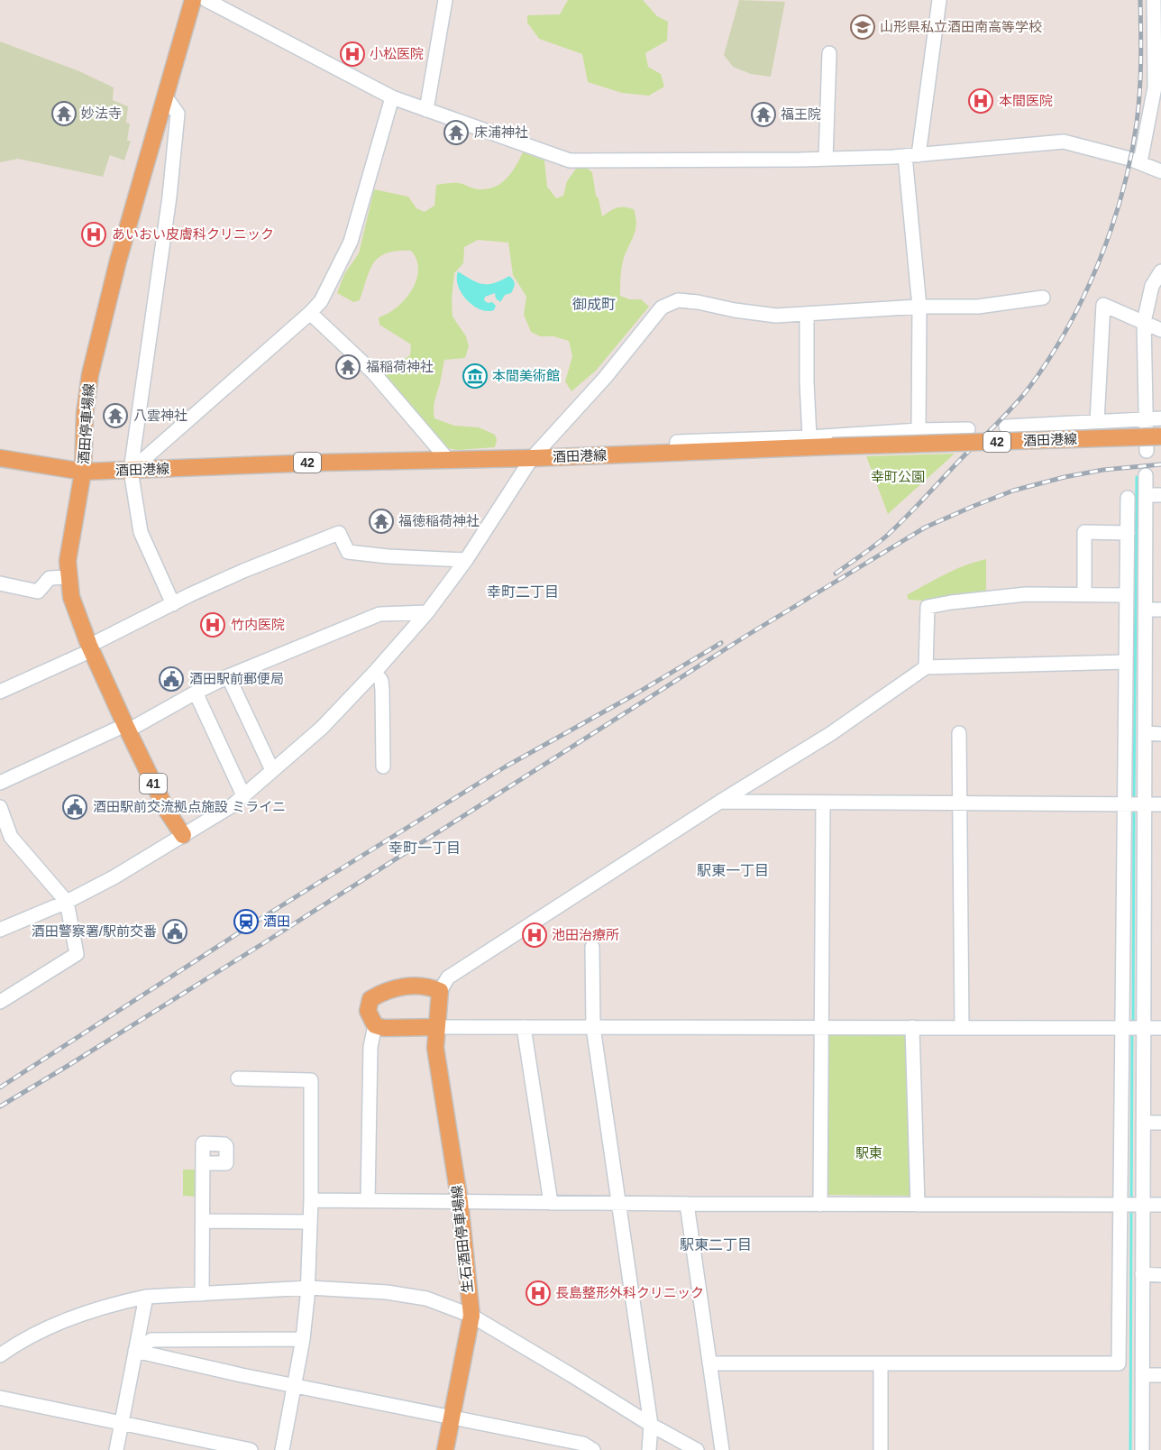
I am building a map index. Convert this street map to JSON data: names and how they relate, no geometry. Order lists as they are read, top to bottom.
{
  "streets": {
    "main road": [
      "酒田停車場線",
      "酒田港線",
      "42",
      "41",
      "生石酒田停車場線"
    ]
  },
  "crossings": [
    ["酒田停車場線", "酒田港線"]
  ],
  "districts": [
    "御成町",
    "幸町二丁目",
    "幸町一丁目",
    "駅東一丁目",
    "駅東二丁目"
  ],
  "parks": ["幸町公園", "駅東"],
  "places": {
    "school or university": ["山形県私立酒田南高等学校"],
    "hospital": [
      "小松医院",
      "本間医院",
      "あいおい皮膚科クリニック",
      "竹内医院",
      "池田治療所",
      "長島整形外科クリニック"
    ],
    "temple": [
      "妙法寺",
      "福王院",
      "床浦神社",
      "福稲荷神社",
      "八雲神社",
      "福徳稲荷神社"
    ],
    "museum": ["本間美術館"],
    "public building": ["酒田駅前郵便局", "酒田駅前交流拠点施設 ミライニ", "酒田警察署/駅前交番"],
    "station": ["酒田"]
  }
}
